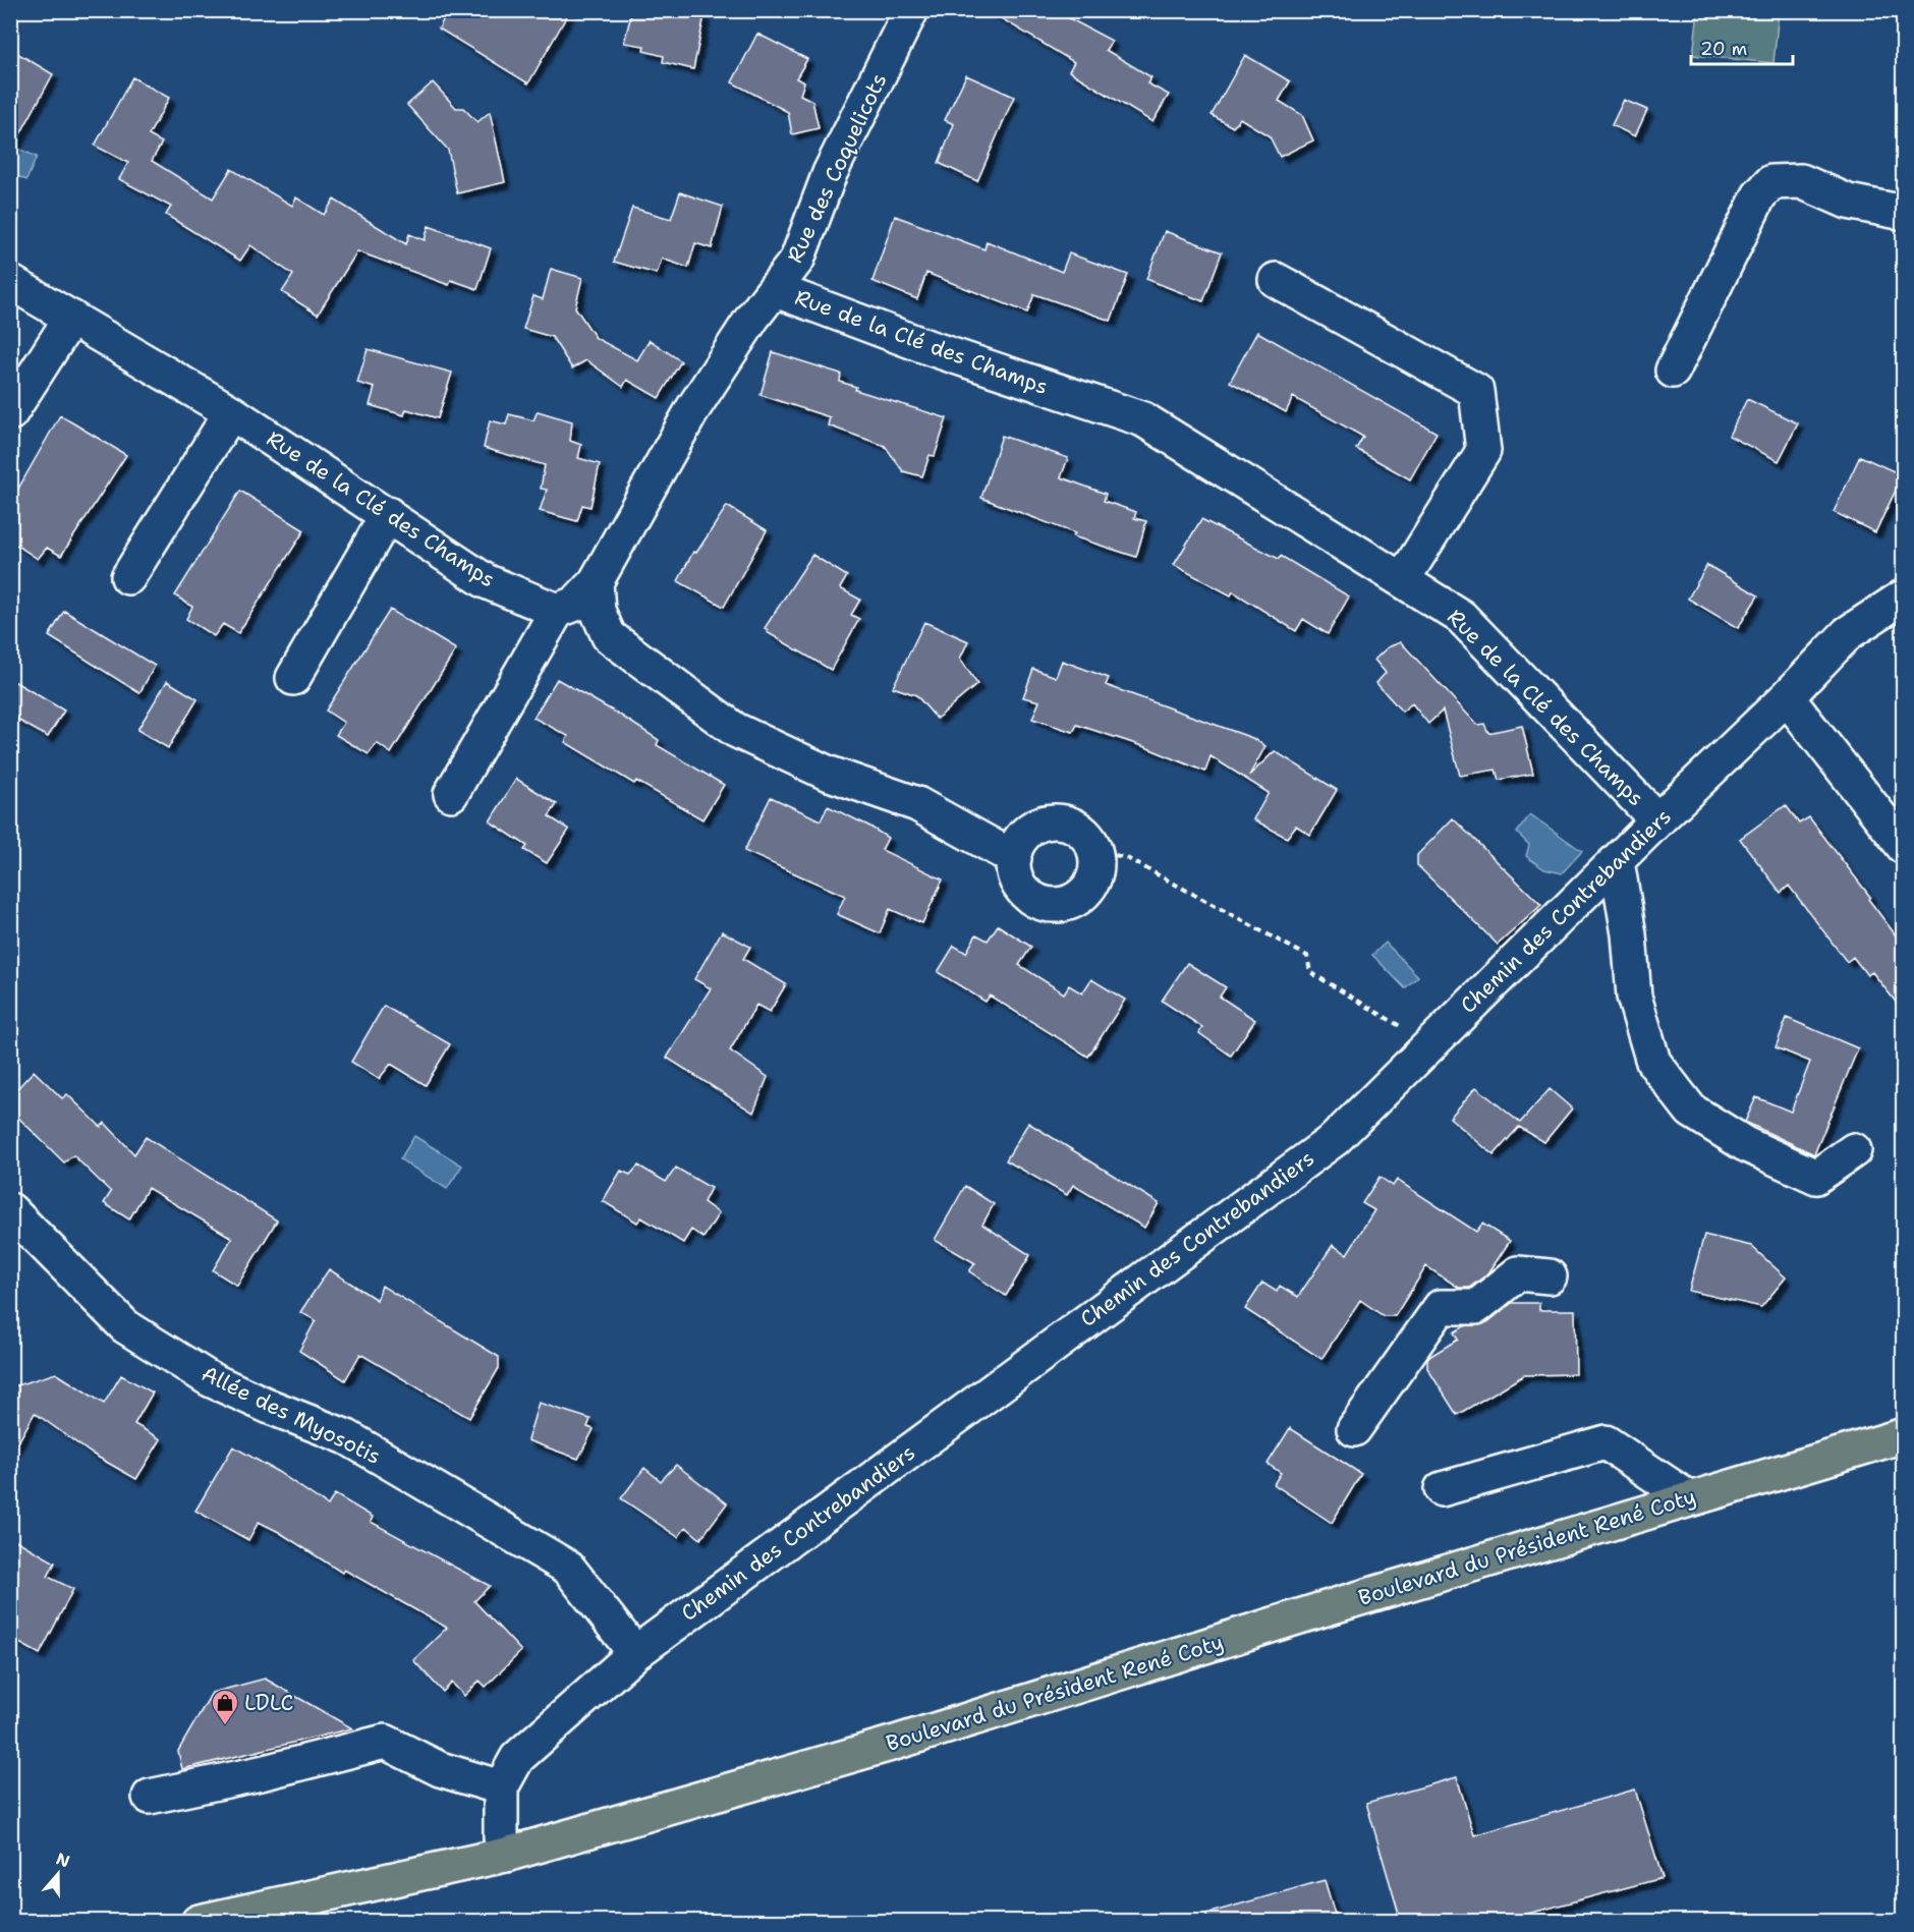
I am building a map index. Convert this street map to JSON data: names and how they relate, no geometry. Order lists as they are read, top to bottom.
{
  "streets": {
    "main road": ["Boulevard du Président René Coty"],
    "street": [
      "Rue des Coquelicots",
      "Rue de la Clé des Champs",
      "Chemin des Contrebandiers",
      "Allée des Myosotis"
    ]
  },
  "crossings": [
    ["Rue des Coquelicots", "Rue de la Clé des Champs"],
    ["Rue de la Clé des Champs", "Chemin des Contrebandiers"],
    ["Chemin des Contrebandiers", "Allée des Myosotis"],
    ["Chemin des Contrebandiers", "Boulevard du Président René Coty"]
  ],
  "places": {
    "shop": ["LDLC"]
  },
  "scale_bar": "20 m",
  "north": "top"
}
